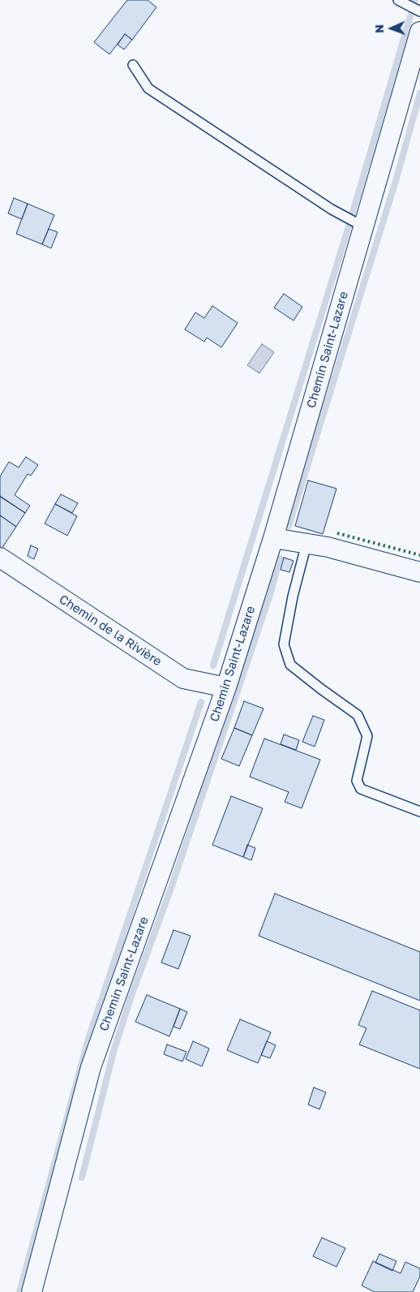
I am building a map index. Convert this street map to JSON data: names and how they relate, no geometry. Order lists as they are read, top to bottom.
{
  "streets": {
    "street": ["Chemin Saint-Lazare", "Chemin de la Rivière"]
  },
  "crossings": [
    ["Chemin Saint-Lazare", "Chemin de la Rivière"]
  ],
  "north": "left"
}
